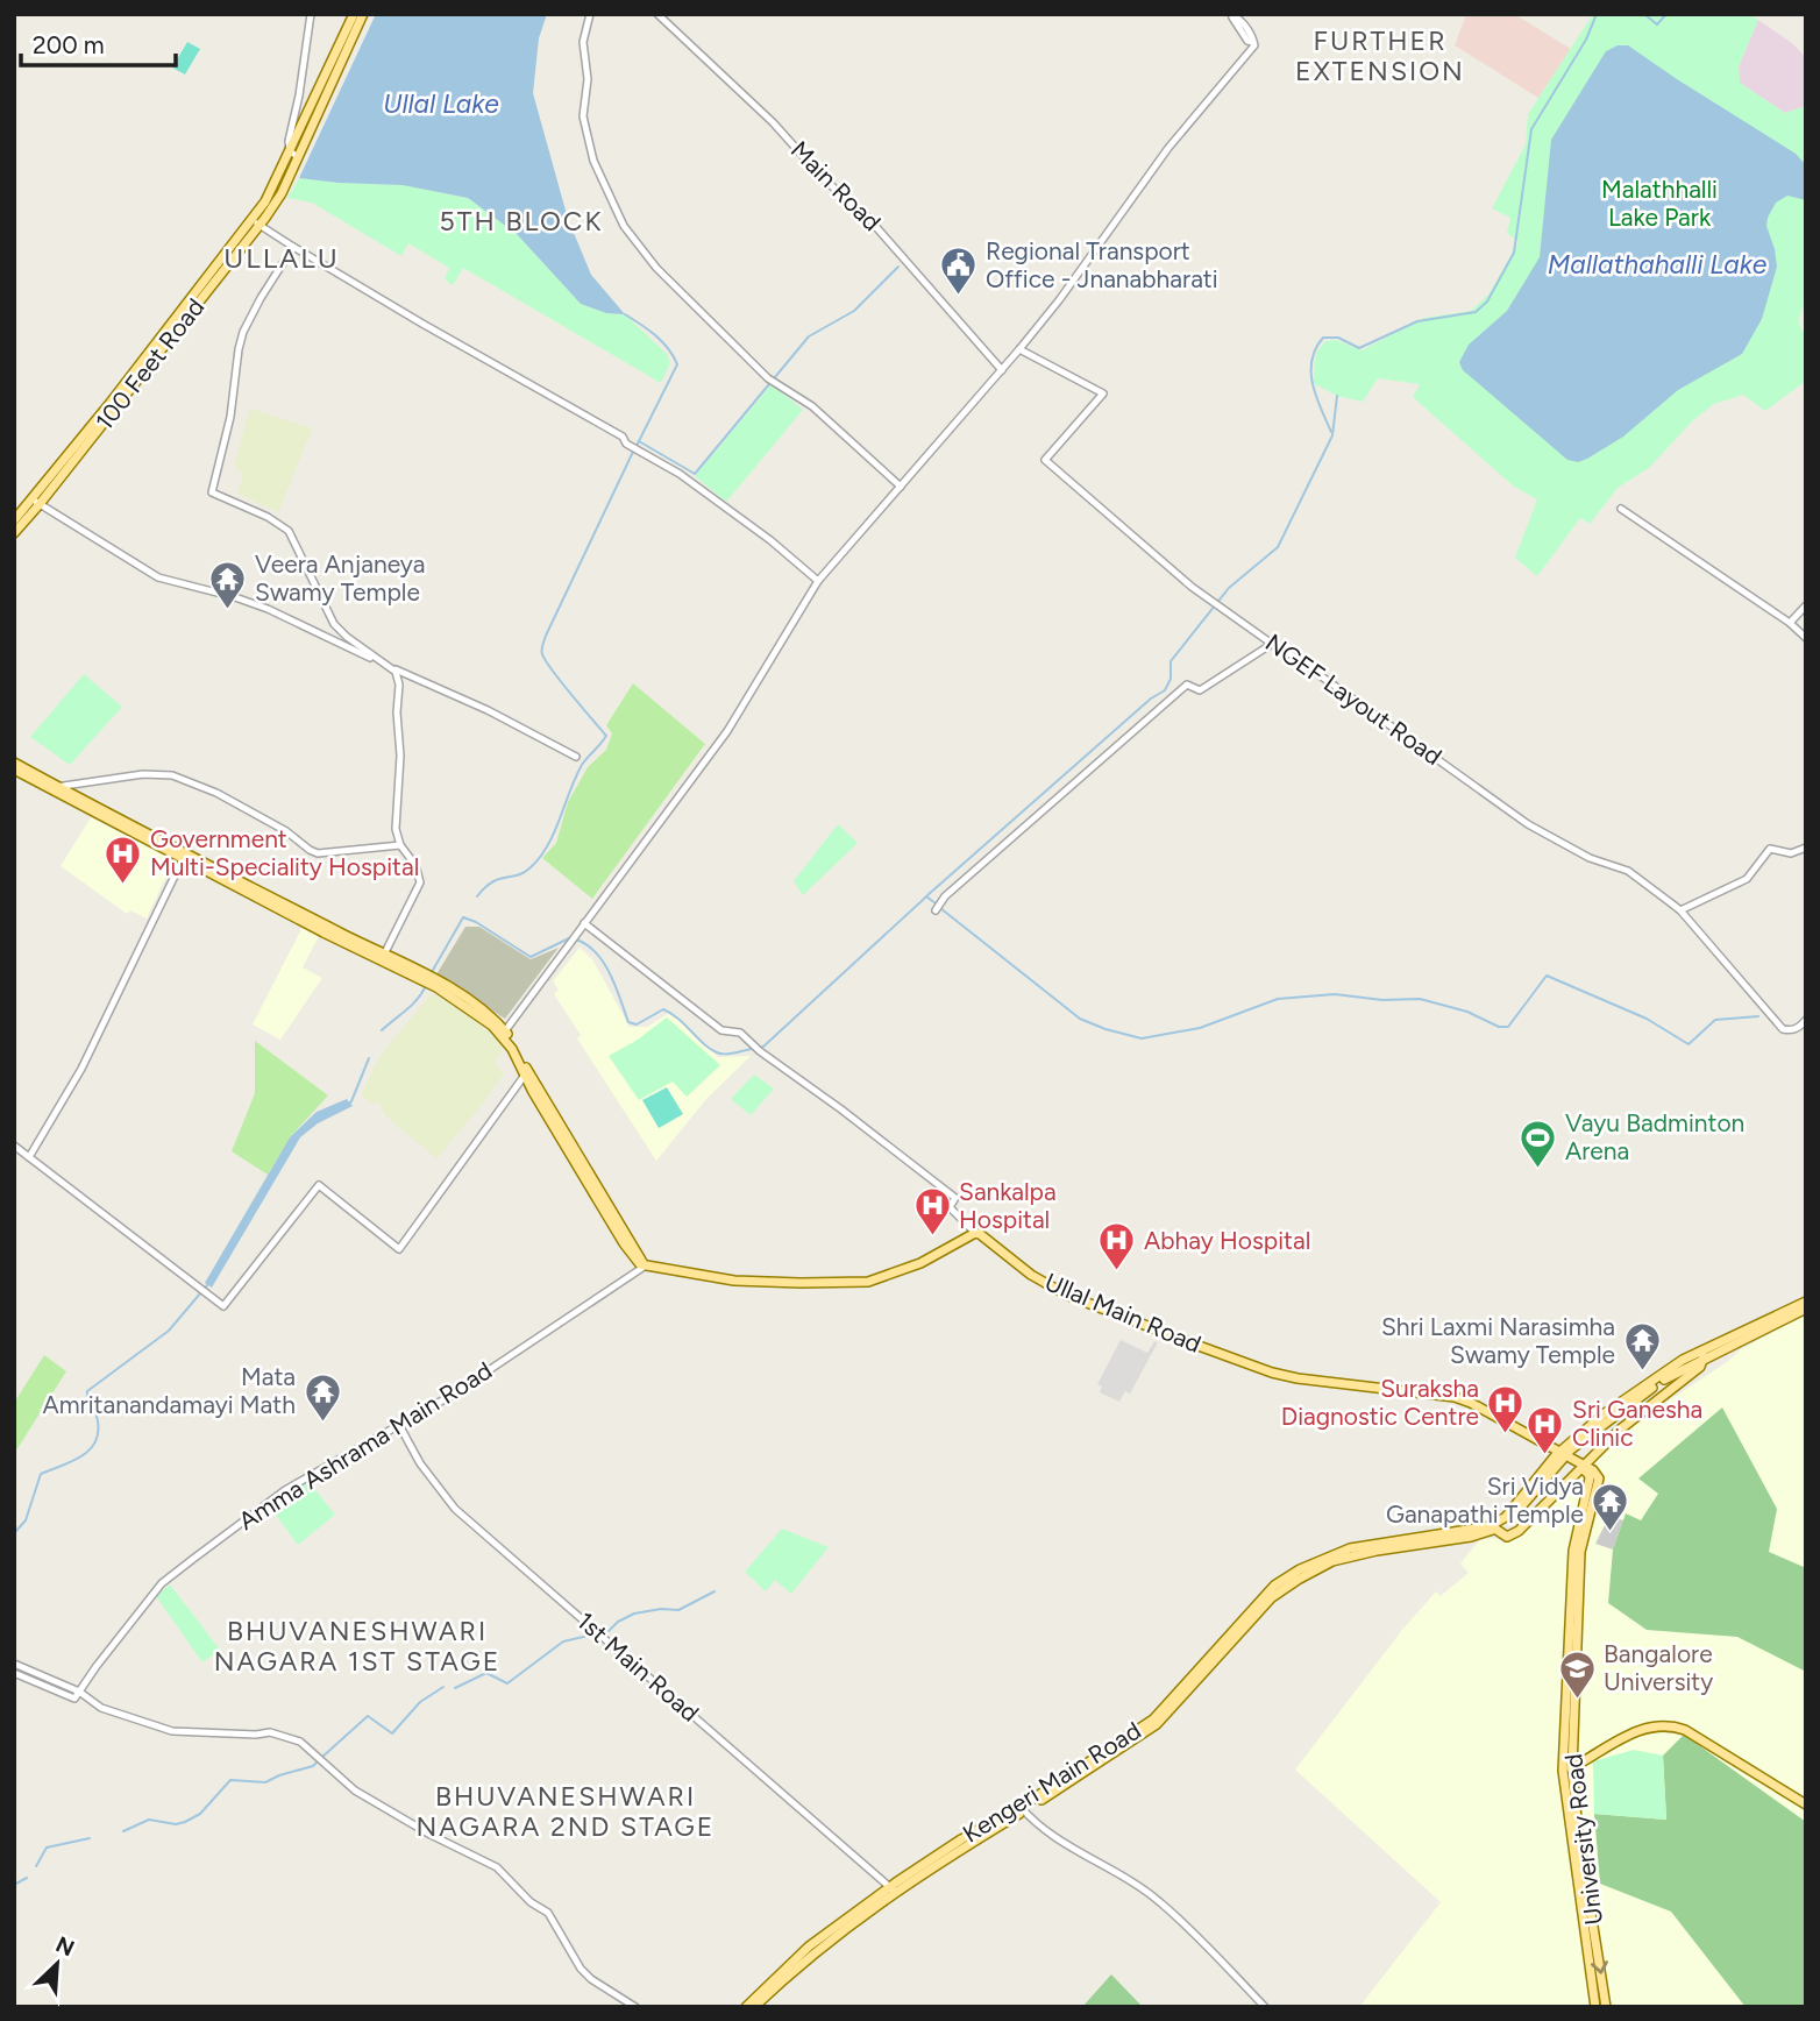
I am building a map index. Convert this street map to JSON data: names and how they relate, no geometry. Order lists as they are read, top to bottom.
{
  "streets": {
    "main road": [
      "100 Feet Road",
      "Ullal Main Road",
      "Kengeri Main Road",
      "University Road"
    ],
    "street": [
      "Main Road",
      "NGEF Layout Road",
      "Amma Ashrama Main Road",
      "1st Main Road"
    ]
  },
  "crossings": [
    ["Ullal Main Road", "Kengeri Main Road"],
    ["Amma Ashrama Main Road", "1st Main Road"],
    ["1st Main Road", "Kengeri Main Road"]
  ],
  "districts": [
    "FURTHER EXTENSION",
    "5TH BLOCK",
    "ULLALU",
    "BHUVANESHWARI NAGARA 1ST STAGE",
    "BHUVANESHWARI NAGARA 2ND STAGE"
  ],
  "water": ["Ullal Lake", "Mallathahalli Lake"],
  "parks": ["Malathhalli Lake Park"],
  "places": {
    "public building": ["Regional Transport Office - Jnanabharati"],
    "temple": [
      "Veera Anjaneya Swamy Temple",
      "Shri Laxmi Narasimha Swamy Temple",
      "Mata Amritanandamayi Math",
      "Sri Vidya Ganapathi Temple"
    ],
    "hospital": [
      "Government Multi-Speciality Hospital",
      "Sankalpa Hospital",
      "Abhay Hospital",
      "Suraksha Diagnostic Centre",
      "Sri Ganesha Clinic"
    ],
    "sports": ["Vayu Badminton Arena"],
    "school or university": ["Bangalore University"]
  },
  "scale_bar": "200 m",
  "north": "top right"
}
